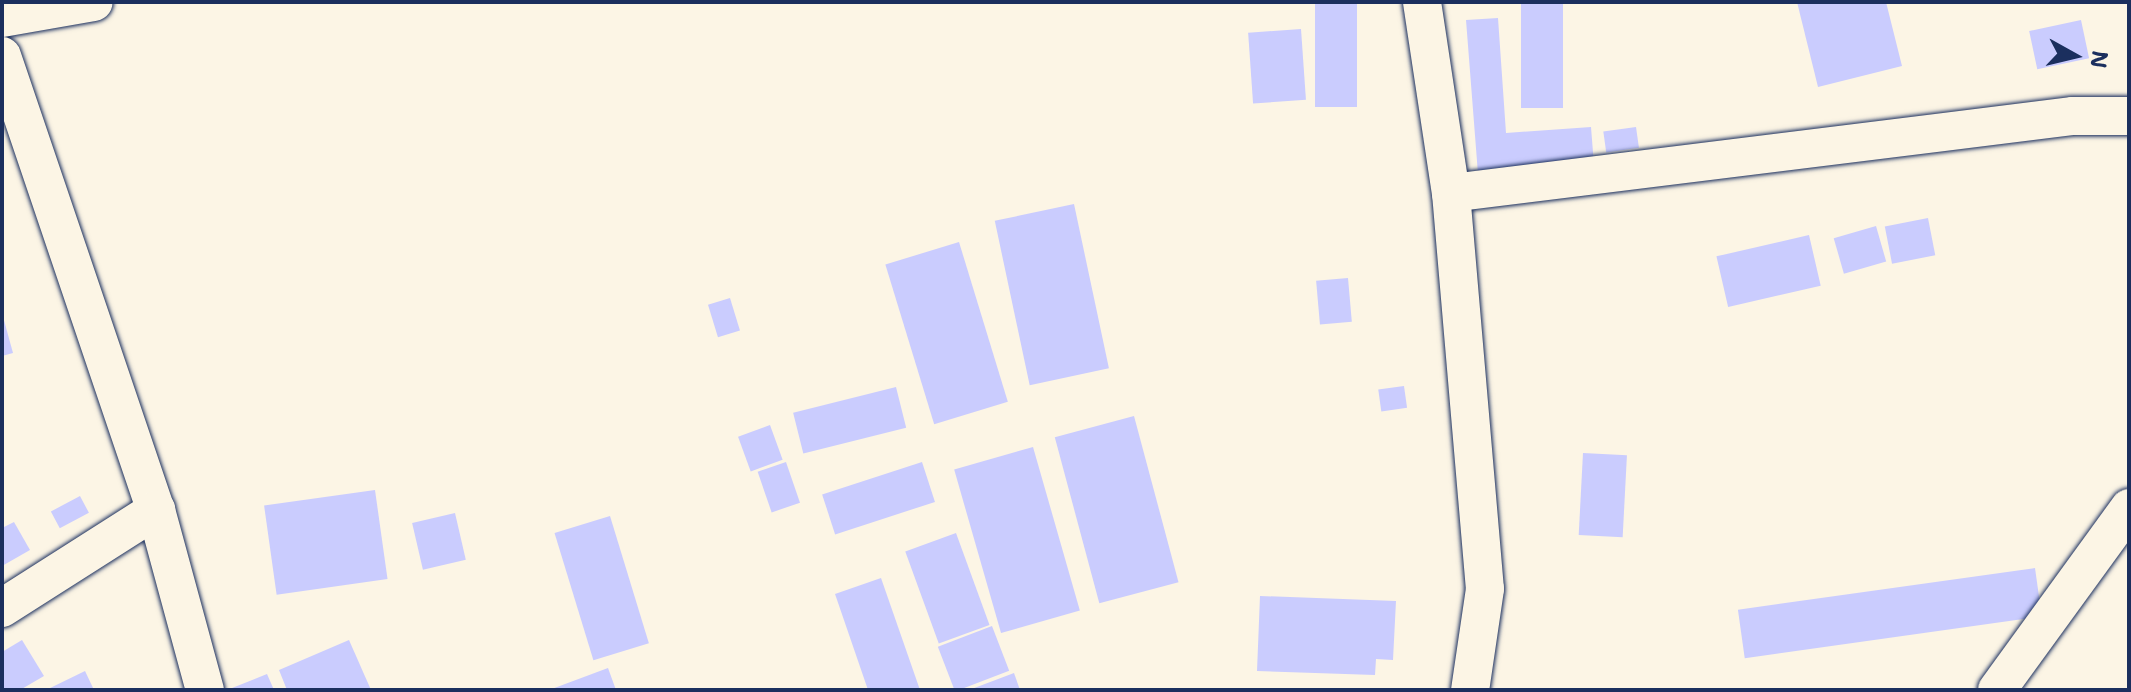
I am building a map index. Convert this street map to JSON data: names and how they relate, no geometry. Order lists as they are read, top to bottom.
{
  "north": "right"
}
